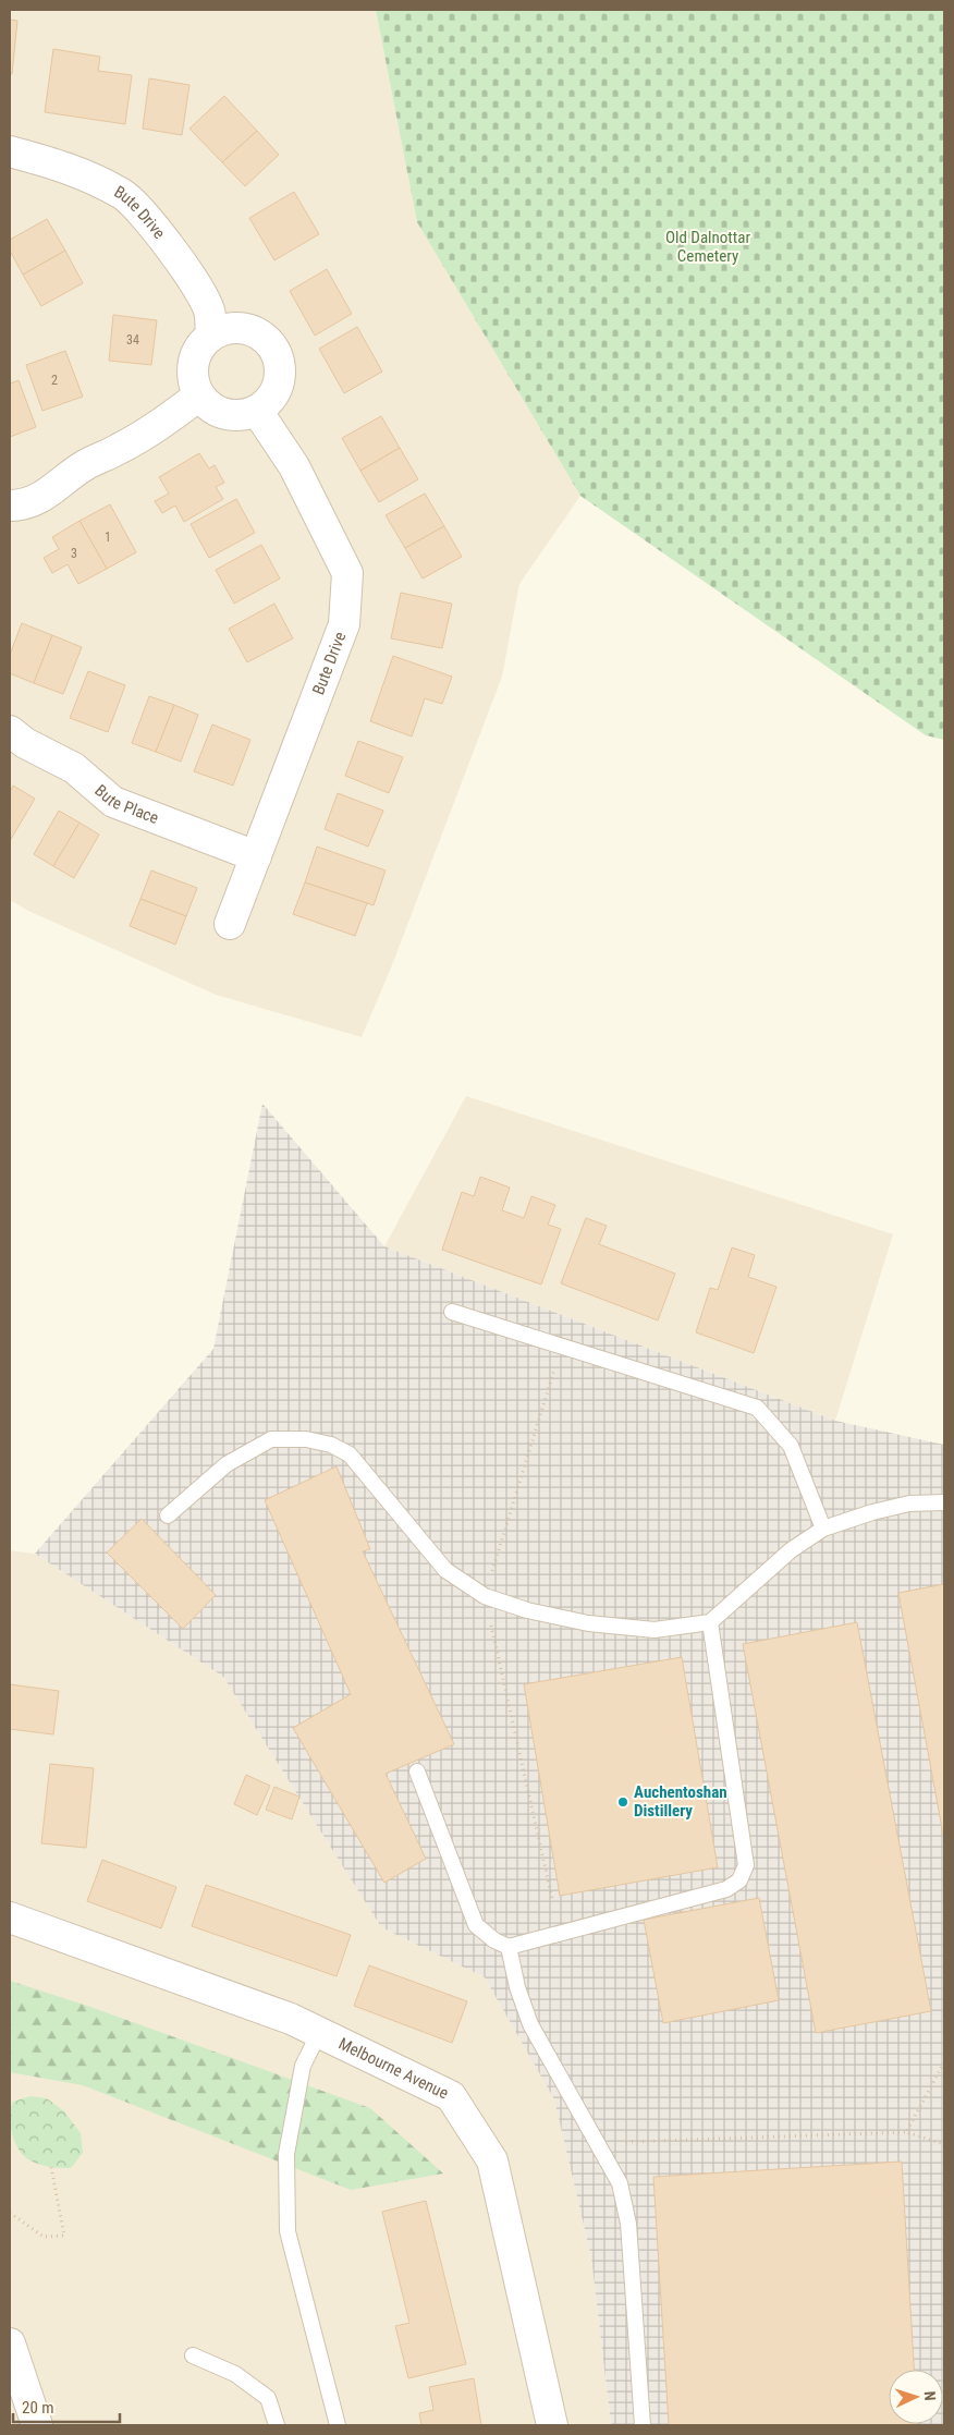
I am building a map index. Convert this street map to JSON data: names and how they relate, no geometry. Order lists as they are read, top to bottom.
{
  "streets": {
    "street": ["Bute Drive", "Bute Place", "Melbourne Avenue"]
  },
  "crossings": [
    ["Bute Drive", "Bute Place"]
  ],
  "parks": ["Old Dalnottar Cemetery"],
  "places": ["Auchentoshan Distillery"],
  "house_numbers": [
    "34",
    "2",
    "1",
    "3"
  ],
  "scale_bar": "20 m",
  "north": "right"
}
